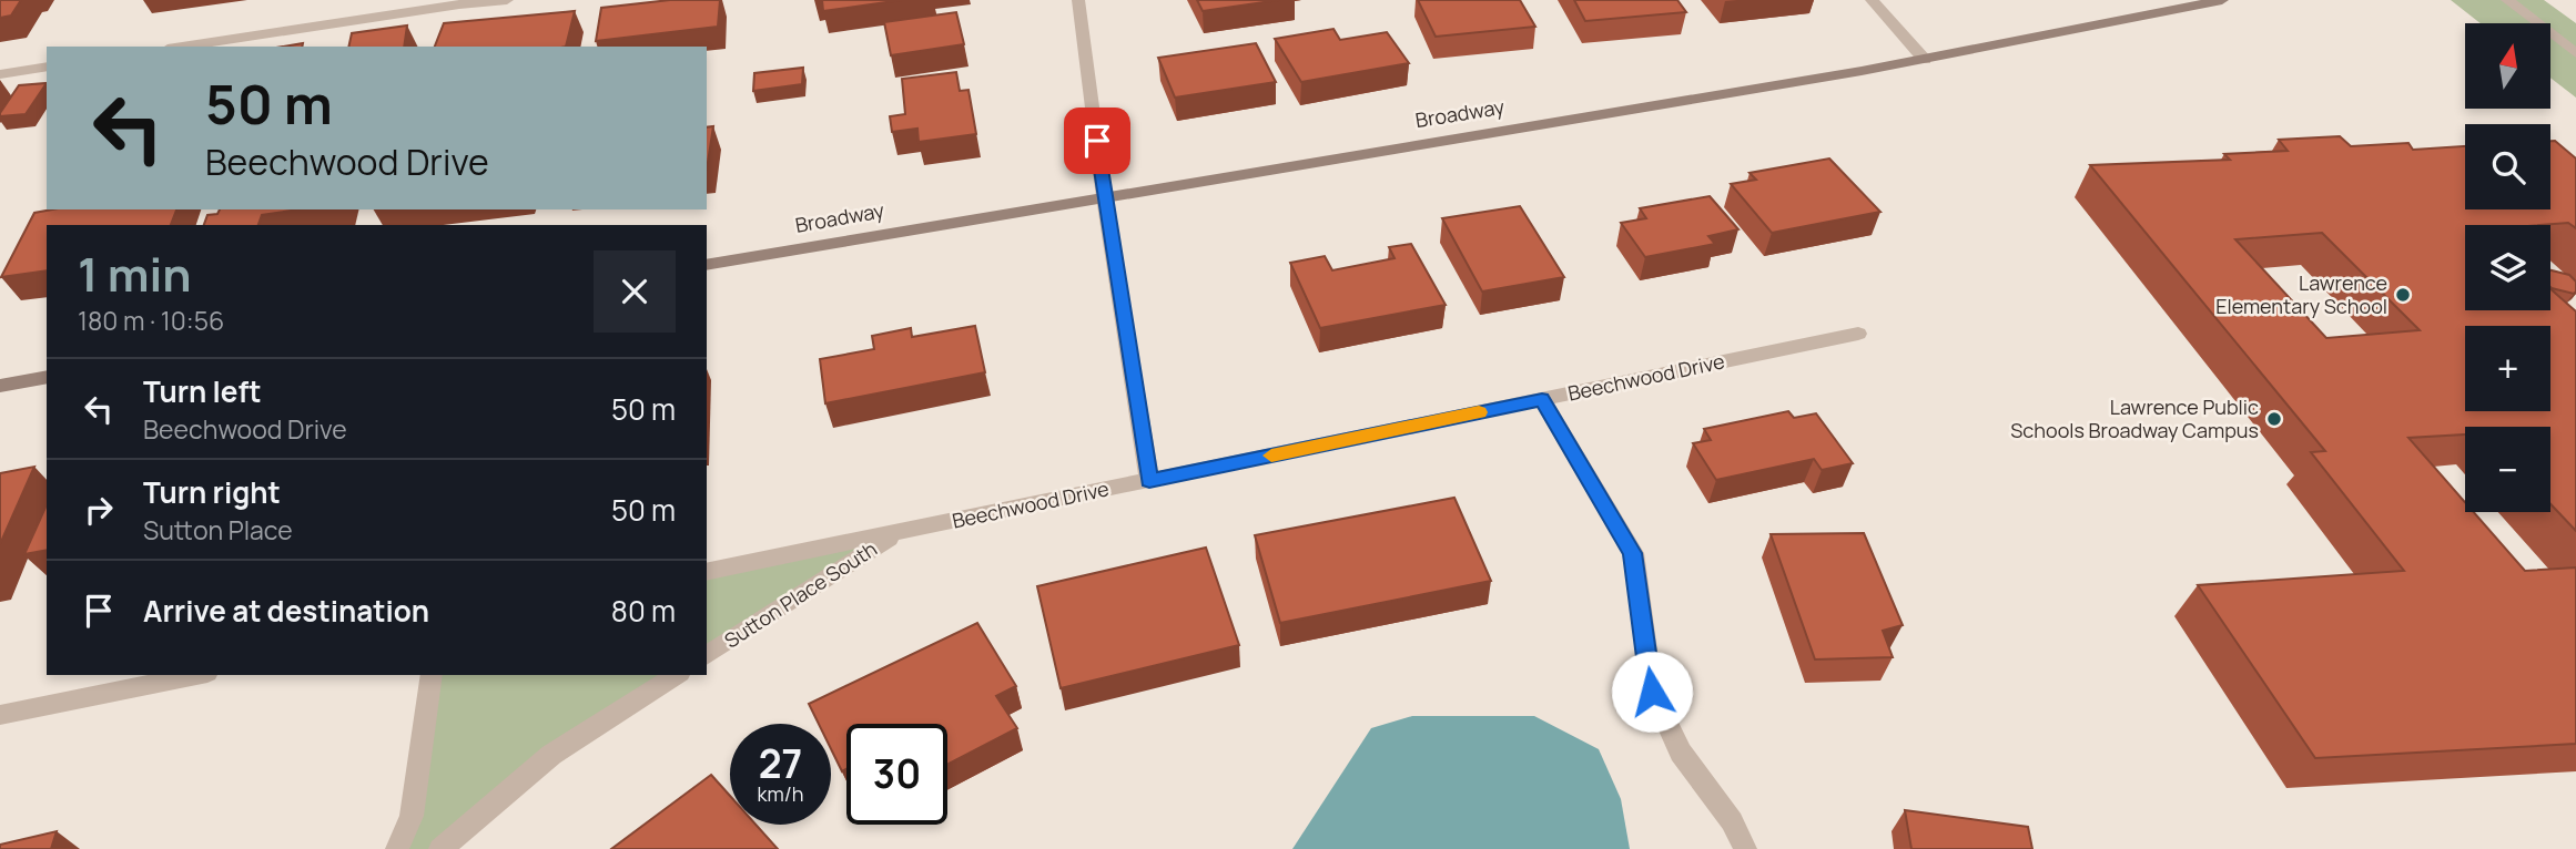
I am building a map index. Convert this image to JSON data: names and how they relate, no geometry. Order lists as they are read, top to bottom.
{
  "streets": {
    "main road": ["Broadway"],
    "street": ["Beechwood Drive", "Sutton Place South"]
  },
  "crossings": [
    ["Beechwood Drive", "Sutton Place South"]
  ],
  "places": ["Lawrence Elementary School", "Lawrence Public Schools Broadway Campus"],
  "north": "top",
  "page": {
    "map_buttons": ["+", "−"],
    "turn": ["50 m", "Beechwood Drive"],
    "heading": ["1 min", "180 m · 10:56"],
    "list": [
      {
        "name": "Turn left",
        "note": "Beechwood Drive",
        "value": "50 m"
      },
      {
        "name": "Turn right",
        "note": "Sutton Place",
        "value": "50 m"
      },
      {
        "name": "Arrive at destination",
        "value": "80 m"
      }
    ],
    "speed": "27 km/h",
    "limit": "30"
  }
}
